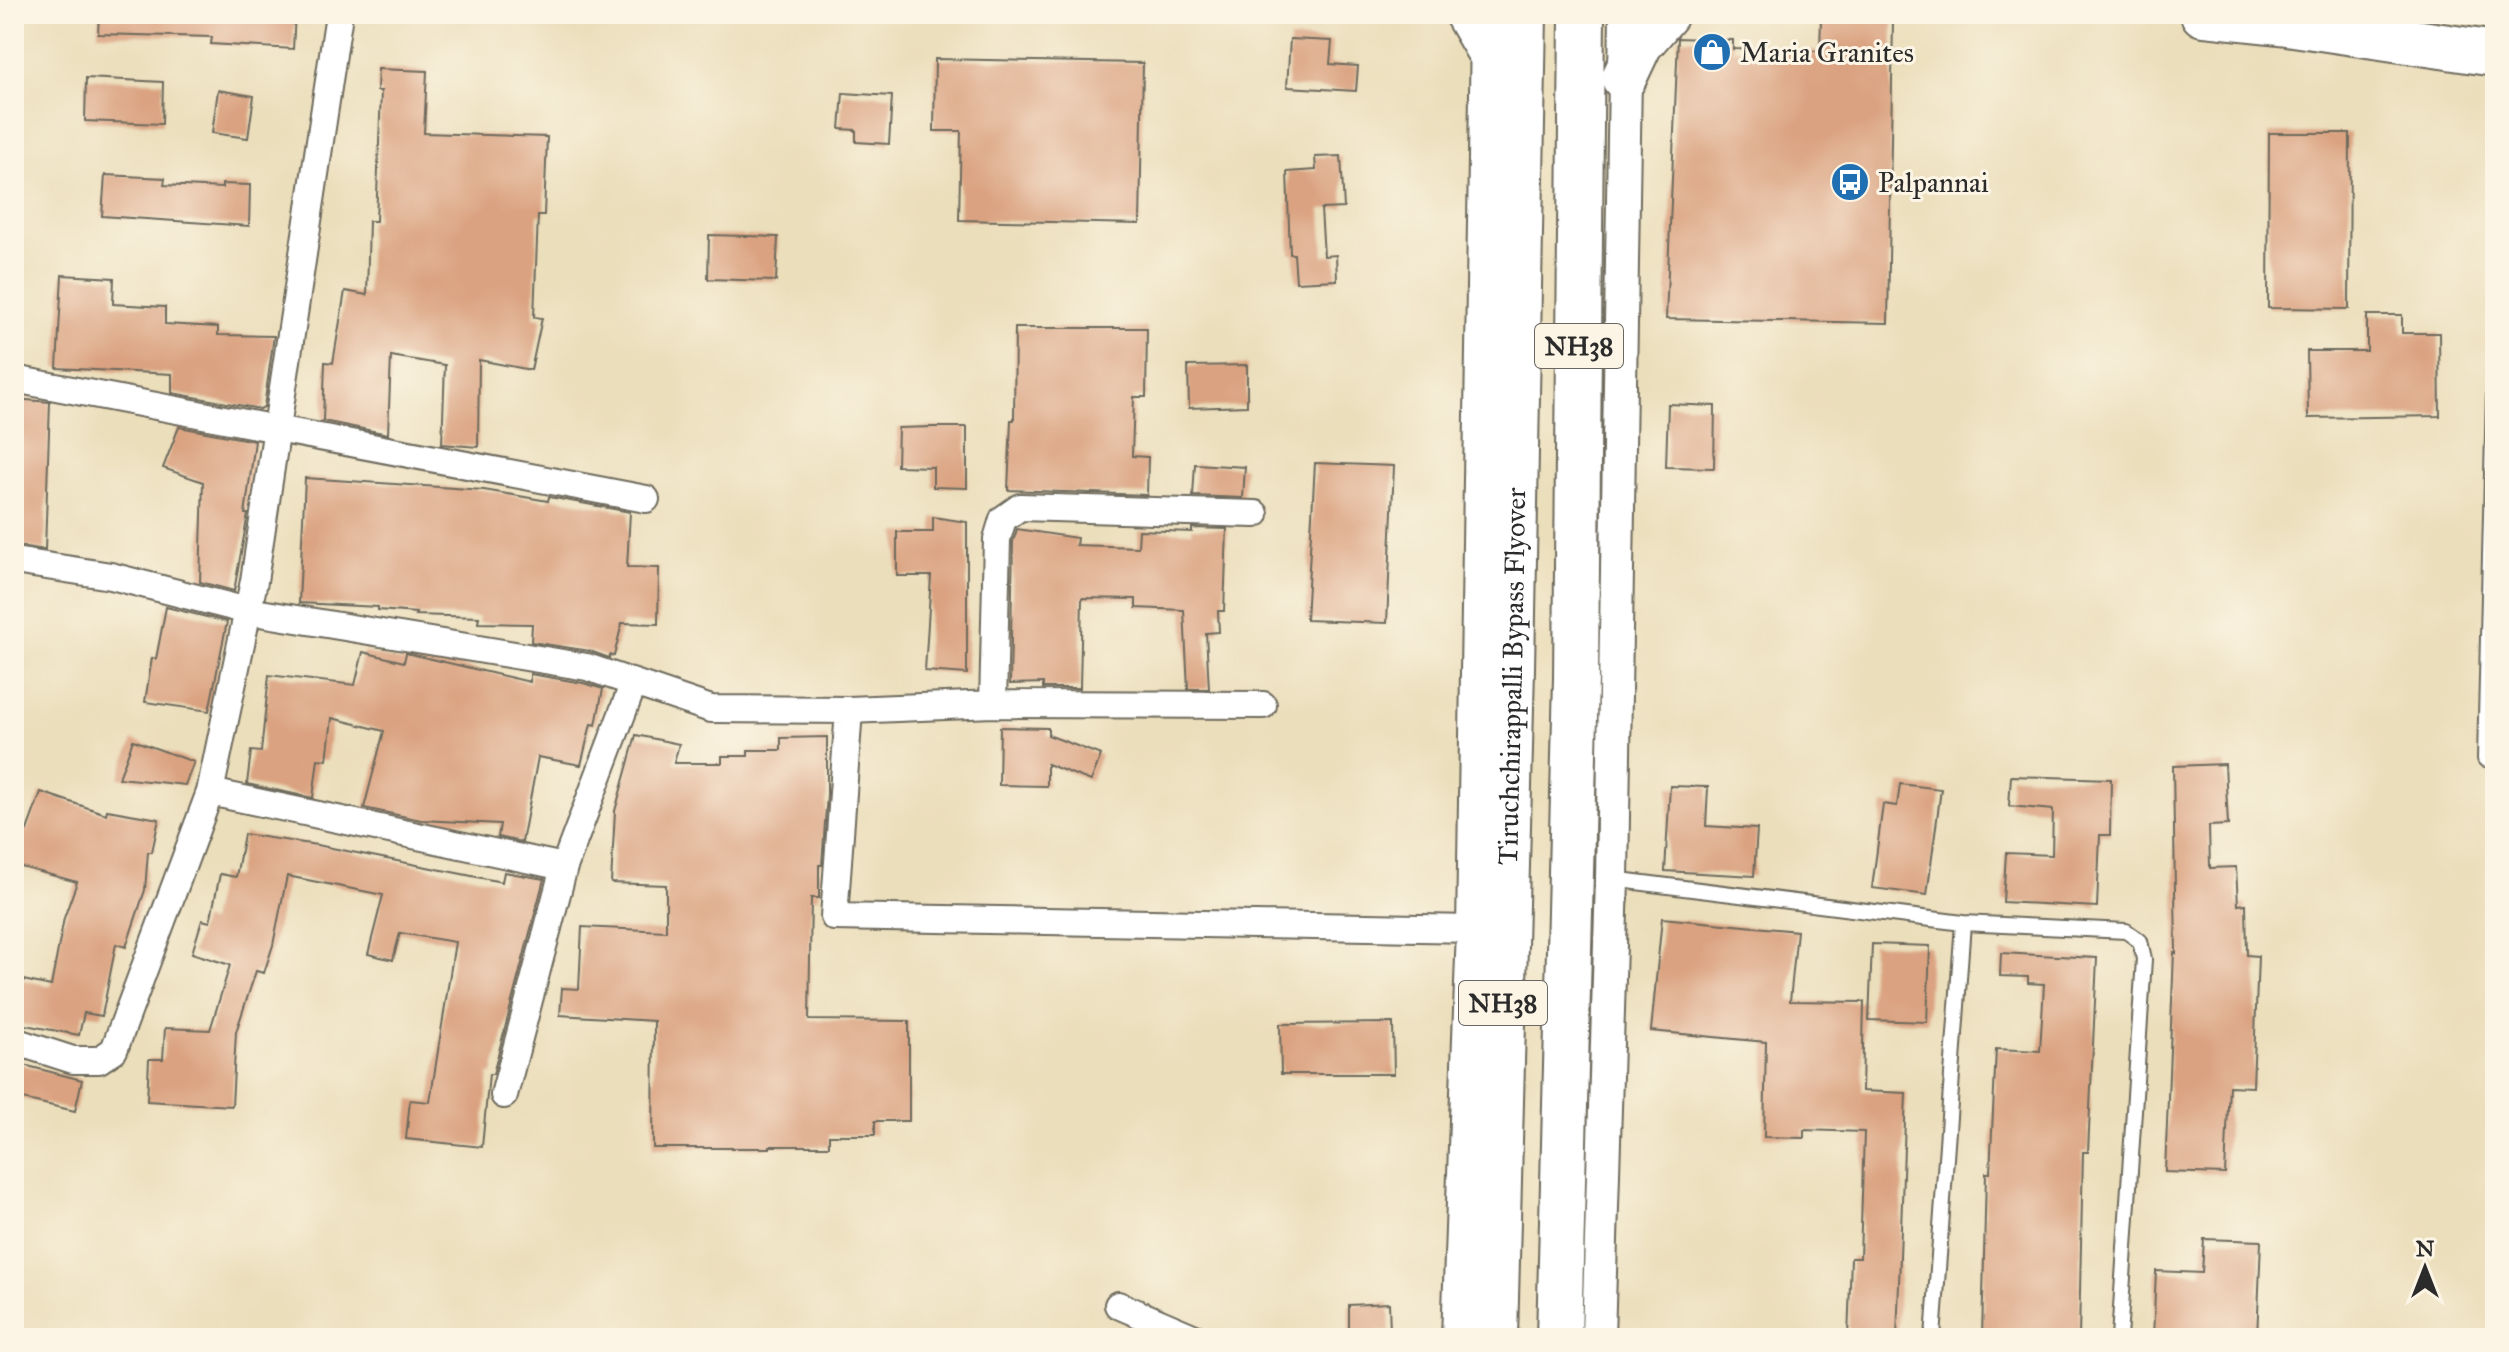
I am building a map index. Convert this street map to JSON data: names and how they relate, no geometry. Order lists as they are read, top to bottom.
{
  "streets": {
    "highway": ["NH38", "Tiruchchirappalli Bypass Flyover"]
  },
  "places": {
    "shop": ["Maria Granites"],
    "bus stop": ["Palpannai"]
  },
  "north": "top"
}
